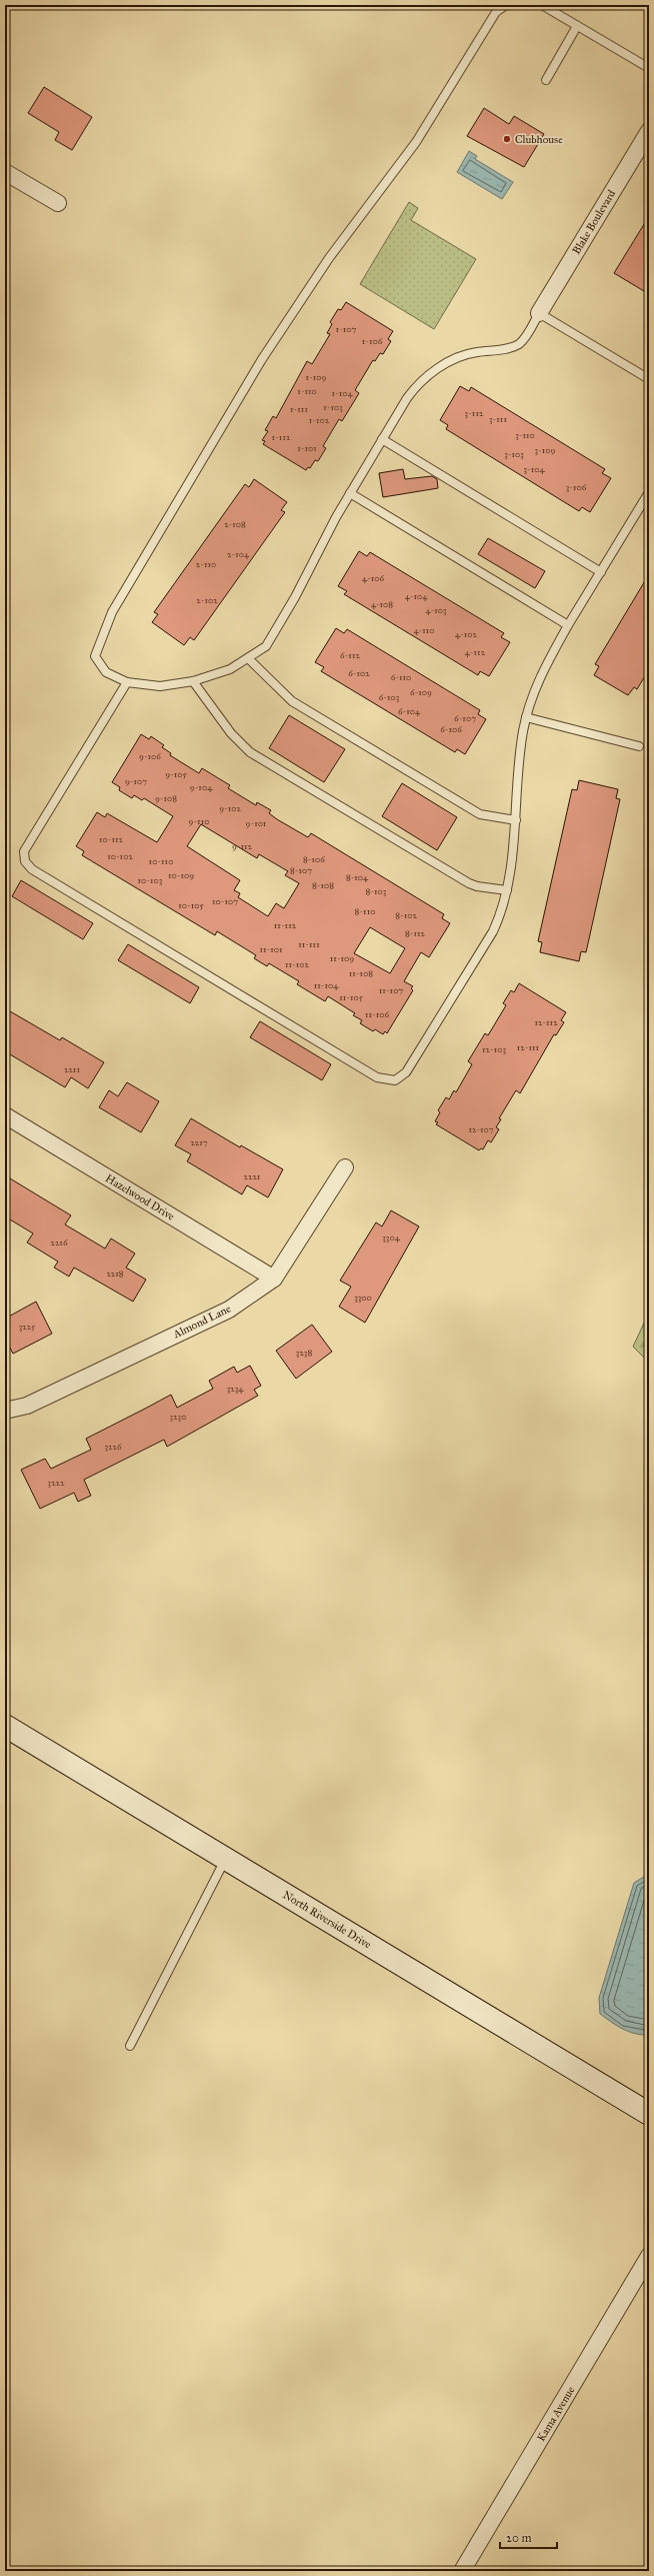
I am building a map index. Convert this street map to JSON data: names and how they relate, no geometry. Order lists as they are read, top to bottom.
{
  "streets": {
    "street": [
      "Blake Boulevard",
      "Hazelwood Drive",
      "Almond Lane",
      "North Riverside Drive",
      "Kama Avenue"
    ]
  },
  "crossings": [
    ["Hazelwood Drive", "Almond Lane"]
  ],
  "places": ["Clubhouse"],
  "house_numbers": [
    "1-107",
    "1-106",
    "1-109",
    "1-110",
    "1-104",
    "1-103",
    "1-111",
    "3-112",
    "3-111",
    "1-102",
    "3-110",
    "1-112",
    "1-101",
    "3-109",
    "3-103",
    "3-104",
    "3-106",
    "2-108",
    "2-104",
    "2-110",
    "4-106",
    "4-104",
    "2-102",
    "4-108",
    "4-103",
    "4-110",
    "4-102",
    "4-112",
    "6-112",
    "6-102",
    "6-110",
    "6-109",
    "6-103",
    "6-104",
    "6-107",
    "6-106",
    "9-106",
    "9-105",
    "9-107",
    "9-104",
    "9-108",
    "9-102",
    "9-110",
    "9-101",
    "10-112",
    "9-112",
    "10-102",
    "8-106",
    "10-110",
    "8-107",
    "10-109",
    "8-104",
    "10-103",
    "8-108",
    "8-103",
    "10-107",
    "10-105",
    "8-110",
    "8-102",
    "11-112",
    "8-112",
    "11-111",
    "11-101",
    "11-109",
    "11-102",
    "11-108",
    "11-104",
    "11-107",
    "11-105",
    "11-106",
    "12-112",
    "12-111",
    "12-103",
    "2211",
    "12-107",
    "2217",
    "2221",
    "3304",
    "2216",
    "2218",
    "3300",
    "3225",
    "3238",
    "3234",
    "3230",
    "3226",
    "3222"
  ],
  "scale_bar": "20 m"
}
